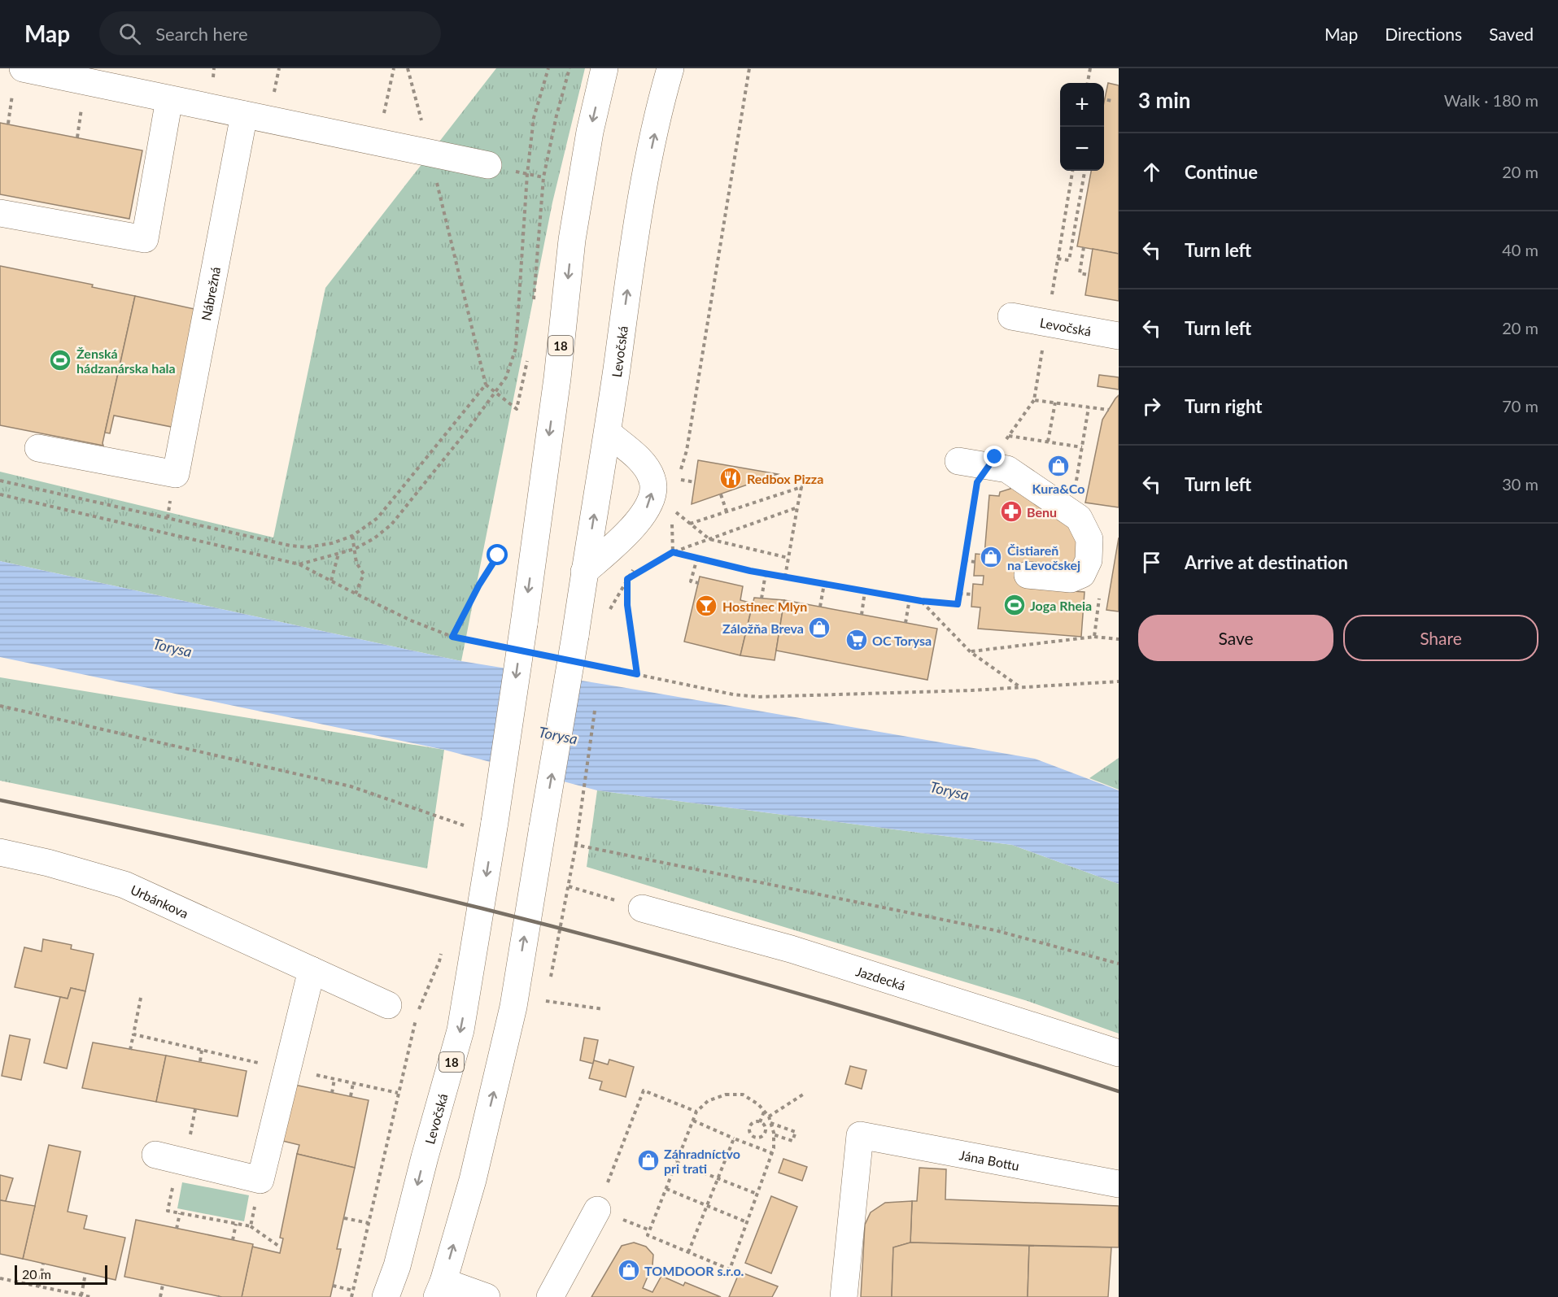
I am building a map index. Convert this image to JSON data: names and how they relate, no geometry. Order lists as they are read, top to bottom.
{
  "streets": {
    "main road": [
      "Nábrežná",
      "Levočská",
      "18",
      "Urbánkova",
      "Jazdecká",
      "Jána Bottu"
    ]
  },
  "crossings": [
    ["Levočská", "18"]
  ],
  "water": ["Torysa"],
  "places": {
    "sports": ["Ženská hádzanárska hala", "Joga Rheia"],
    "shop": [
      "Kura&Co",
      "Čistiareň na Levočskej",
      "Záložňa Breva",
      "Záhradníctvo pri trati",
      "TOMDOOR s.r.o."
    ],
    "restaurant": ["Redbox Pizza"],
    "pharmacy": ["Benu"],
    "bar": ["Hostinec Mlyn"],
    "supermarket": ["OC Torysa"]
  },
  "scale_bar": "20 m",
  "page": {
    "header": "Map",
    "search": "Search here",
    "nav": ["Map", "Directions", "Saved"],
    "heading": ["3 min", "Walk · 180 m"],
    "map_buttons": ["+", "−"],
    "list": [
      ["Continue", "20 m"],
      ["Turn left", "40 m"],
      ["Turn left", "20 m"],
      ["Turn right", "70 m"],
      ["Turn left", "30 m"],
      "Arrive at destination"
    ],
    "buttons": ["Save", "Share"],
    "scale": "20 m"
  }
}
